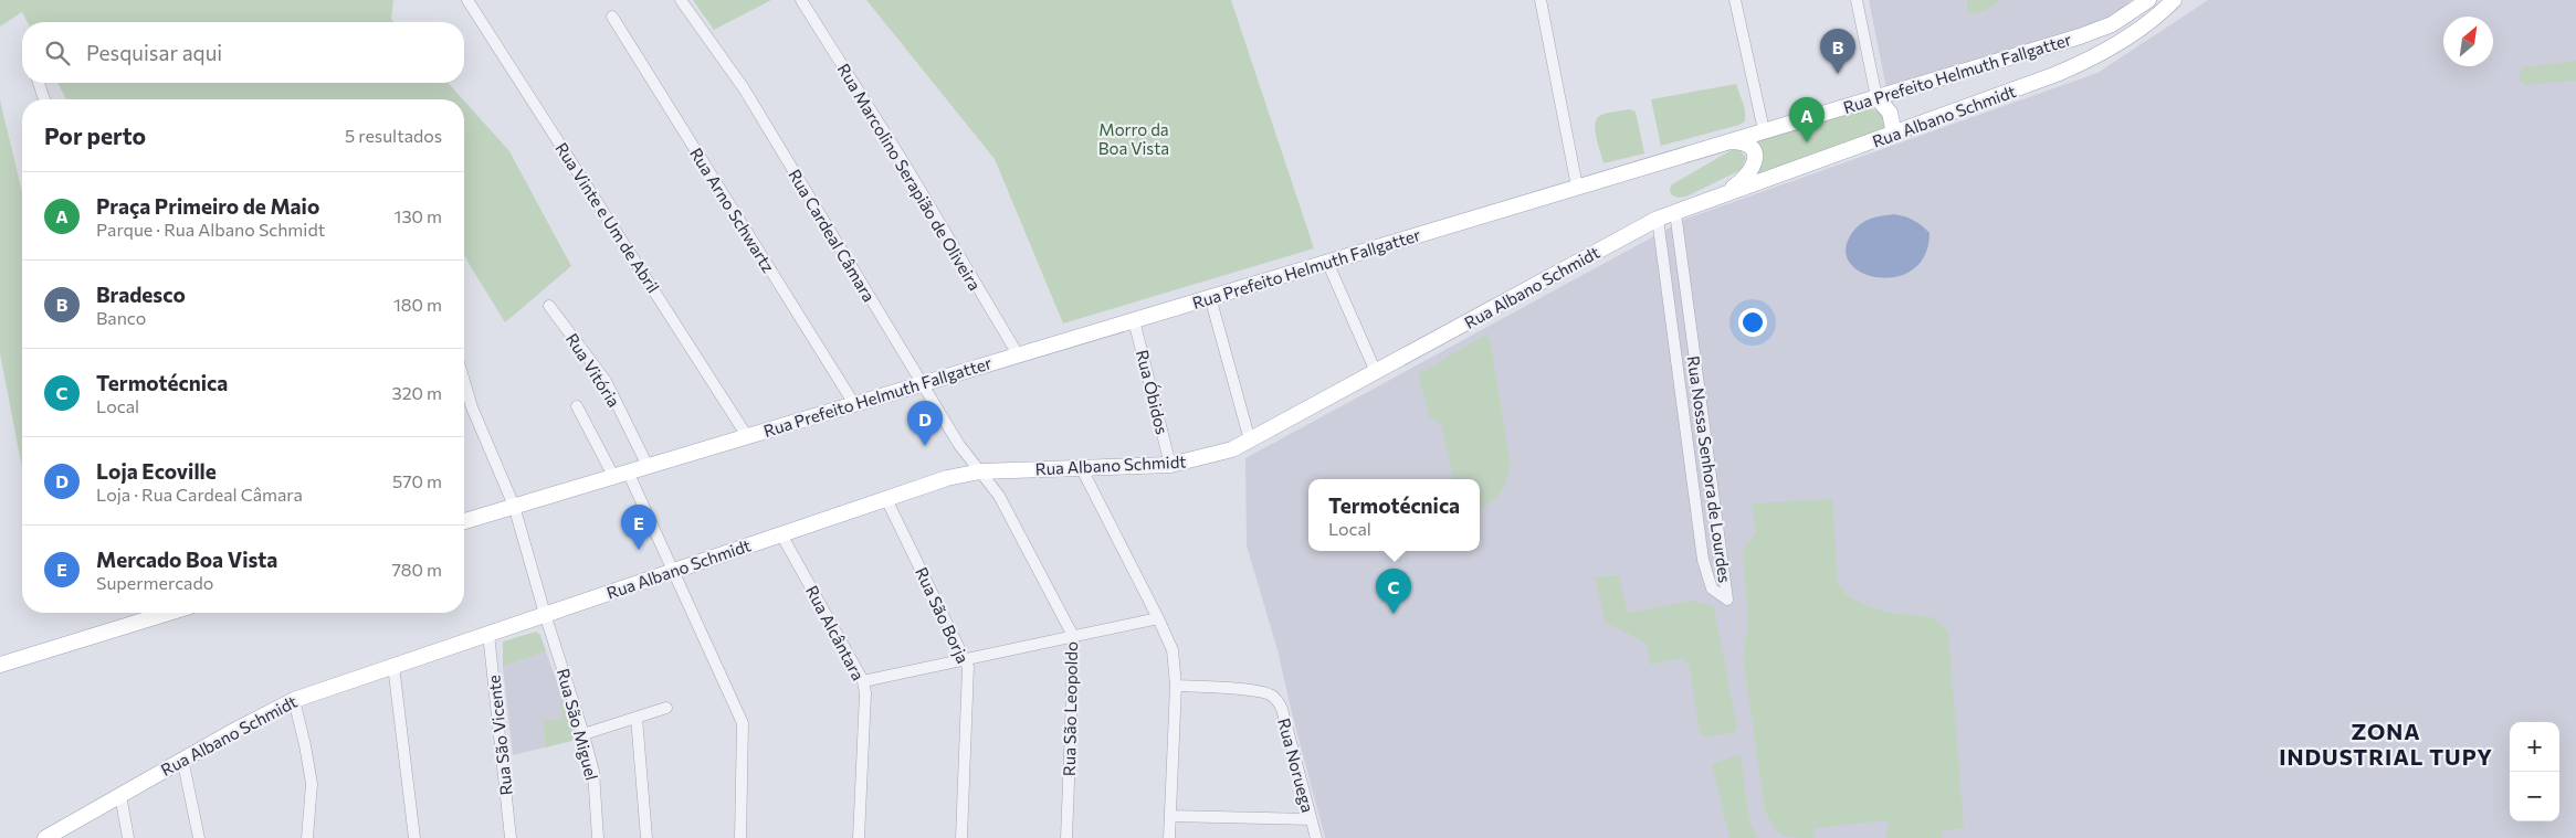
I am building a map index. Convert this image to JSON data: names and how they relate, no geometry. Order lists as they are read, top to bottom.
{
  "streets": {
    "main road": ["Rua Prefeito Helmuth Fallgatter", "Rua Albano Schmidt"],
    "street": [
      "Rua Marcolino Serapião de Oliveira",
      "Rua Arno Schwartz",
      "Rua Vinte e Um de Abril",
      "Rua Cardeal Câmara",
      "Rua Vitória",
      "Rua Óbidos",
      "Rua Nossa Senhora de Lourdes",
      "Rua São Borja",
      "Rua Alcântara",
      "Rua São Leopoldo",
      "Rua São Miguel",
      "Rua São Vicente",
      "Rua Noruega"
    ]
  },
  "crossings": [
    ["Rua Prefeito Helmuth Fallgatter", "Rua Marcolino Serapião de Oliveira"],
    ["Rua Prefeito Helmuth Fallgatter", "Rua Arno Schwartz"],
    ["Rua Prefeito Helmuth Fallgatter", "Rua Vinte e Um de Abril"],
    ["Rua Prefeito Helmuth Fallgatter", "Rua Cardeal Câmara"],
    ["Rua Prefeito Helmuth Fallgatter", "Rua Vitória"],
    ["Rua Prefeito Helmuth Fallgatter", "Rua Óbidos"],
    ["Rua Prefeito Helmuth Fallgatter", "Rua São Miguel"],
    ["Rua Albano Schmidt", "Rua Cardeal Câmara"],
    ["Rua Albano Schmidt", "Rua Óbidos"],
    ["Rua Albano Schmidt", "Rua Nossa Senhora de Lourdes"],
    ["Rua Albano Schmidt", "Rua São Borja"],
    ["Rua Albano Schmidt", "Rua Alcântara"],
    ["Rua Albano Schmidt", "Rua São Leopoldo"],
    ["Rua Albano Schmidt", "Rua São Miguel"],
    ["Rua Albano Schmidt", "Rua São Vicente"],
    ["Rua Cardeal Câmara", "Rua São Leopoldo"]
  ],
  "districts": ["ZONA INDUSTRIAL TUPY"],
  "parks": ["Morro da Boa Vista"],
  "north": "top right",
  "page": {
    "search": "Pesquisar aqui",
    "pins": [
      "B",
      "A",
      "D",
      "E",
      "C"
    ],
    "heading": ["Por perto", "5 resultados"],
    "list": [
      {
        "mark": "A",
        "name": "Praça Primeiro de Maio",
        "note": "Parque · Rua Albano Schmidt",
        "value": "130 m"
      },
      {
        "mark": "B",
        "name": "Bradesco",
        "note": "Banco",
        "value": "180 m"
      },
      {
        "mark": "C",
        "name": "Termotécnica",
        "note": "Local",
        "value": "320 m"
      },
      {
        "mark": "D",
        "name": "Loja Ecoville",
        "note": "Loja · Rua Cardeal Câmara",
        "value": "570 m"
      },
      {
        "mark": "E",
        "name": "Mercado Boa Vista",
        "note": "Supermercado",
        "value": "780 m"
      }
    ],
    "popup": ["Termotécnica", "Local"],
    "map_buttons": ["+", "−"]
  }
}
